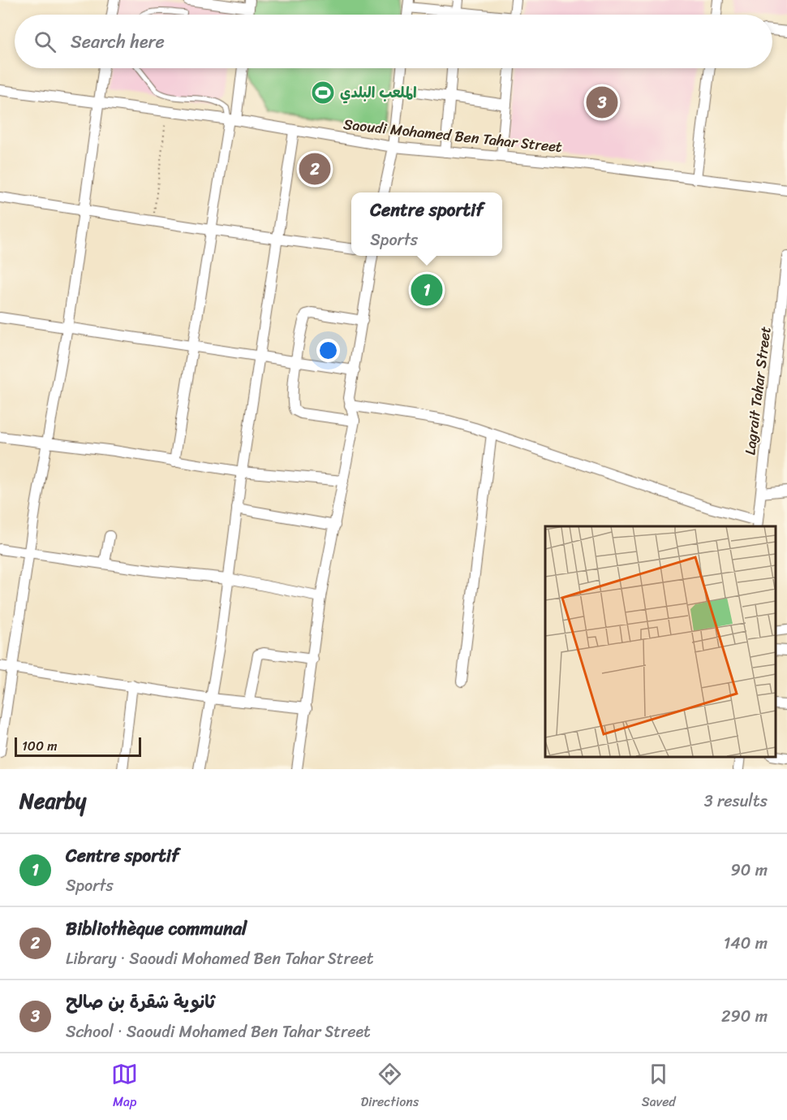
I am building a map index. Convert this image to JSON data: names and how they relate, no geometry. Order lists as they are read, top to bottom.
{
  "streets": {
    "street": ["Saoudi Mohamed Ben Tahar Street", "Lagrait Tahar Street"]
  },
  "places": {
    "sports": ["الملعب البلدي"]
  },
  "scale_bar": "100 m",
  "page": {
    "search": "Search here",
    "pins": ["3", "2", "1"],
    "popup": ["Centre sportif", "Sports"],
    "scale": "100 m",
    "heading": ["Nearby", "3 results"],
    "list": [
      {
        "mark": "1",
        "name": "Centre sportif",
        "note": "Sports",
        "value": "90 m"
      },
      {
        "mark": "2",
        "name": "Bibliothèque communal",
        "note": "Library · Saoudi Mohamed Ben Tahar Street",
        "value": "140 m"
      },
      {
        "mark": "3",
        "name": "ثانوية شقرة بن صالح",
        "note": "School · Saoudi Mohamed Ben Tahar Street",
        "value": "290 m"
      }
    ],
    "nav": ["Map", "Directions", "Saved"]
  }
}
